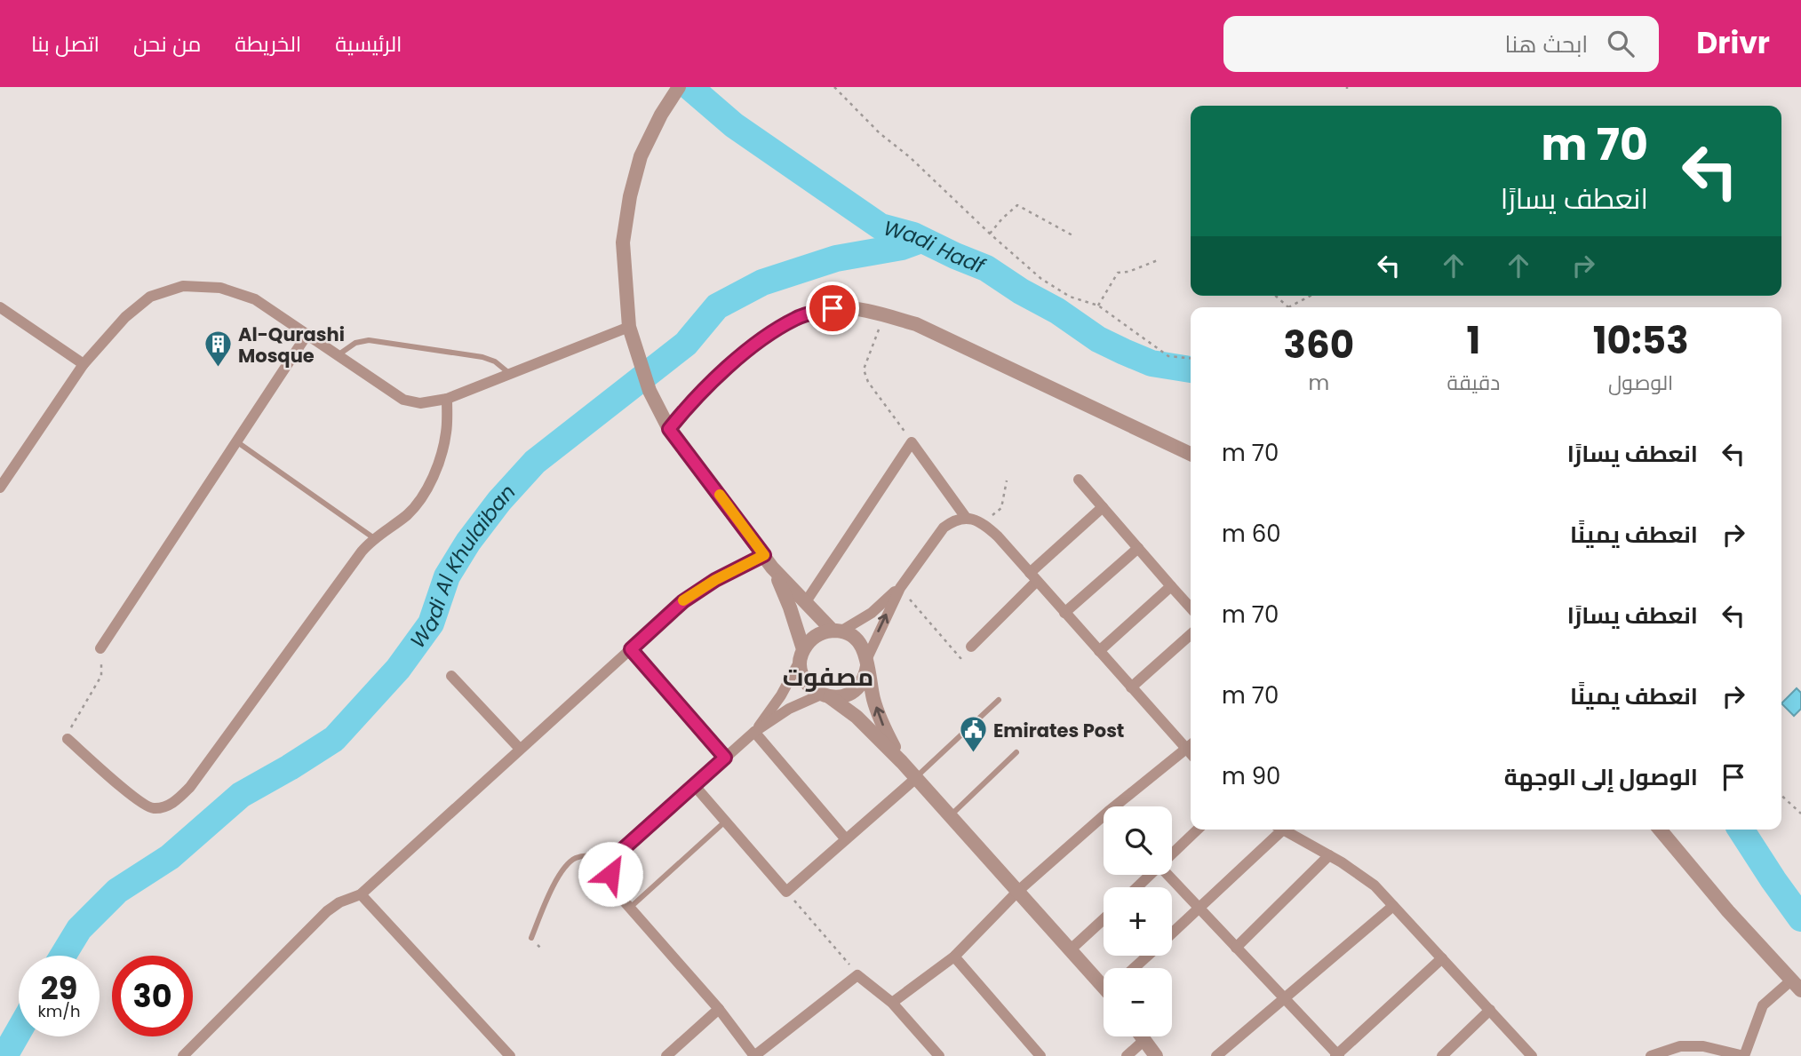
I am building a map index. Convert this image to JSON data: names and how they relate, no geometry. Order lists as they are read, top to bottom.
{
  "districts": ["مصفوت"],
  "water": ["Wadi Hadf", "Wadi Al Khulaiban"],
  "places": {
    "building": ["Al-Qurashi Mosque"],
    "public building": ["Emirates Post"]
  },
  "page": {
    "header": "Drivr",
    "search": "ابحث هنا",
    "nav": [
      "الرئيسية",
      "الخريطة",
      "من نحن",
      "اتصل بنا"
    ],
    "turn": ["70 m", "انعطف يسارًا"],
    "eta": [
      "10:53",
      "الوصول",
      "1",
      "دقيقة",
      "360",
      "m"
    ],
    "list": [
      {
        "name": "انعطف يسارًا",
        "value": "70 m"
      },
      {
        "name": "انعطف يمينًا",
        "value": "60 m"
      },
      {
        "name": "انعطف يسارًا",
        "value": "70 m"
      },
      {
        "name": "انعطف يمينًا",
        "value": "70 m"
      },
      {
        "name": "الوصول إلى الوجهة",
        "value": "90 m"
      }
    ],
    "map_buttons": ["+", "−"],
    "speed": "29 km/h",
    "limit": "30"
  }
}
